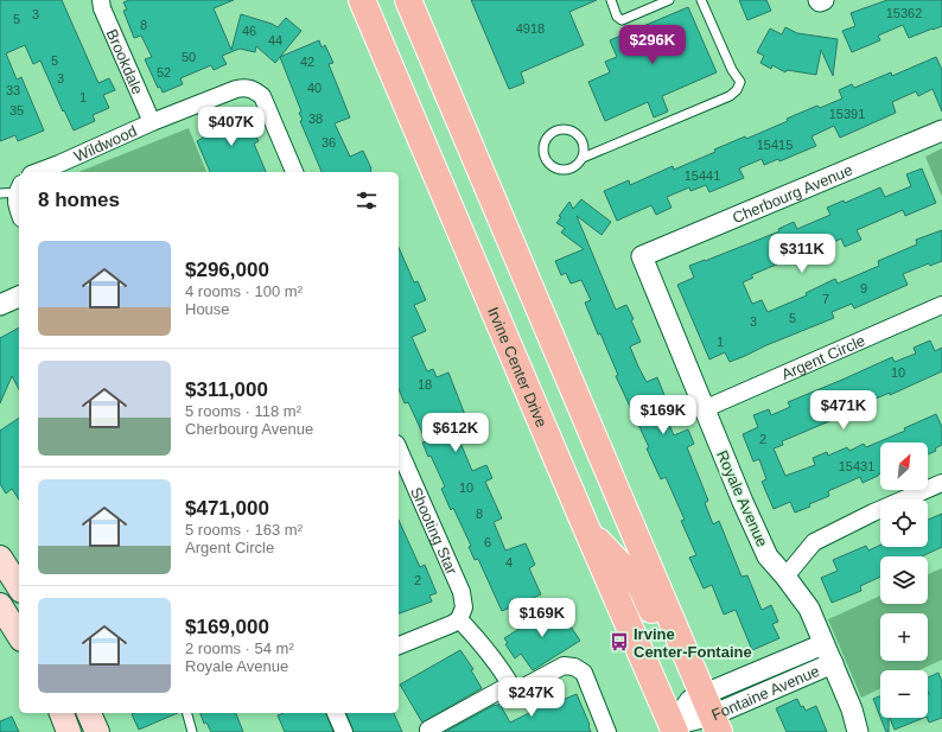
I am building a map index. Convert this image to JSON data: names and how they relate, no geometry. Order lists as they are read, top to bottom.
{
  "streets": {
    "main road": ["Irvine Center Drive"],
    "street": [
      "Brookdale",
      "Wildwood",
      "Cherbourg Avenue",
      "Argent Circle",
      "Royale Avenue",
      "Shooting Star",
      "Fontaine Avenue"
    ]
  },
  "crossings": [
    ["Brookdale", "Wildwood"],
    ["Cherbourg Avenue", "Royale Avenue"],
    ["Argent Circle", "Royale Avenue"],
    ["Irvine Center Drive", "Fontaine Avenue"],
    ["Royale Avenue", "Fontaine Avenue"]
  ],
  "places": {
    "bus stop": ["Irvine Center-Fontaine"]
  },
  "house_numbers": [
    "15362",
    "3",
    "5",
    "8",
    "4918",
    "46",
    "44",
    "50",
    "5",
    "42",
    "52",
    "3",
    "40",
    "33",
    "1",
    "35",
    "15391",
    "38",
    "36",
    "15415",
    "15441",
    "9",
    "7",
    "5",
    "3",
    "1",
    "10",
    "18",
    "2",
    "15431",
    "10",
    "8",
    "6",
    "4",
    "2"
  ],
  "north": "top right",
  "page": {
    "price": [
      "$296K",
      "$407K",
      "$311K",
      "$471K",
      "$169K",
      "$612K",
      "$169K",
      "$247K"
    ],
    "heading": "8 homes",
    "list": [
      {
        "name": "$296,000",
        "note": "4 rooms · 100 m² · House"
      },
      {
        "name": "$311,000",
        "note": "5 rooms · 118 m² · Cherbourg Avenue"
      },
      {
        "name": "$471,000",
        "note": "5 rooms · 163 m² · Argent Circle"
      },
      {
        "name": "$169,000",
        "note": "2 rooms · 54 m² · Royale Avenue"
      }
    ],
    "map_buttons": ["+", "−"]
  }
}
